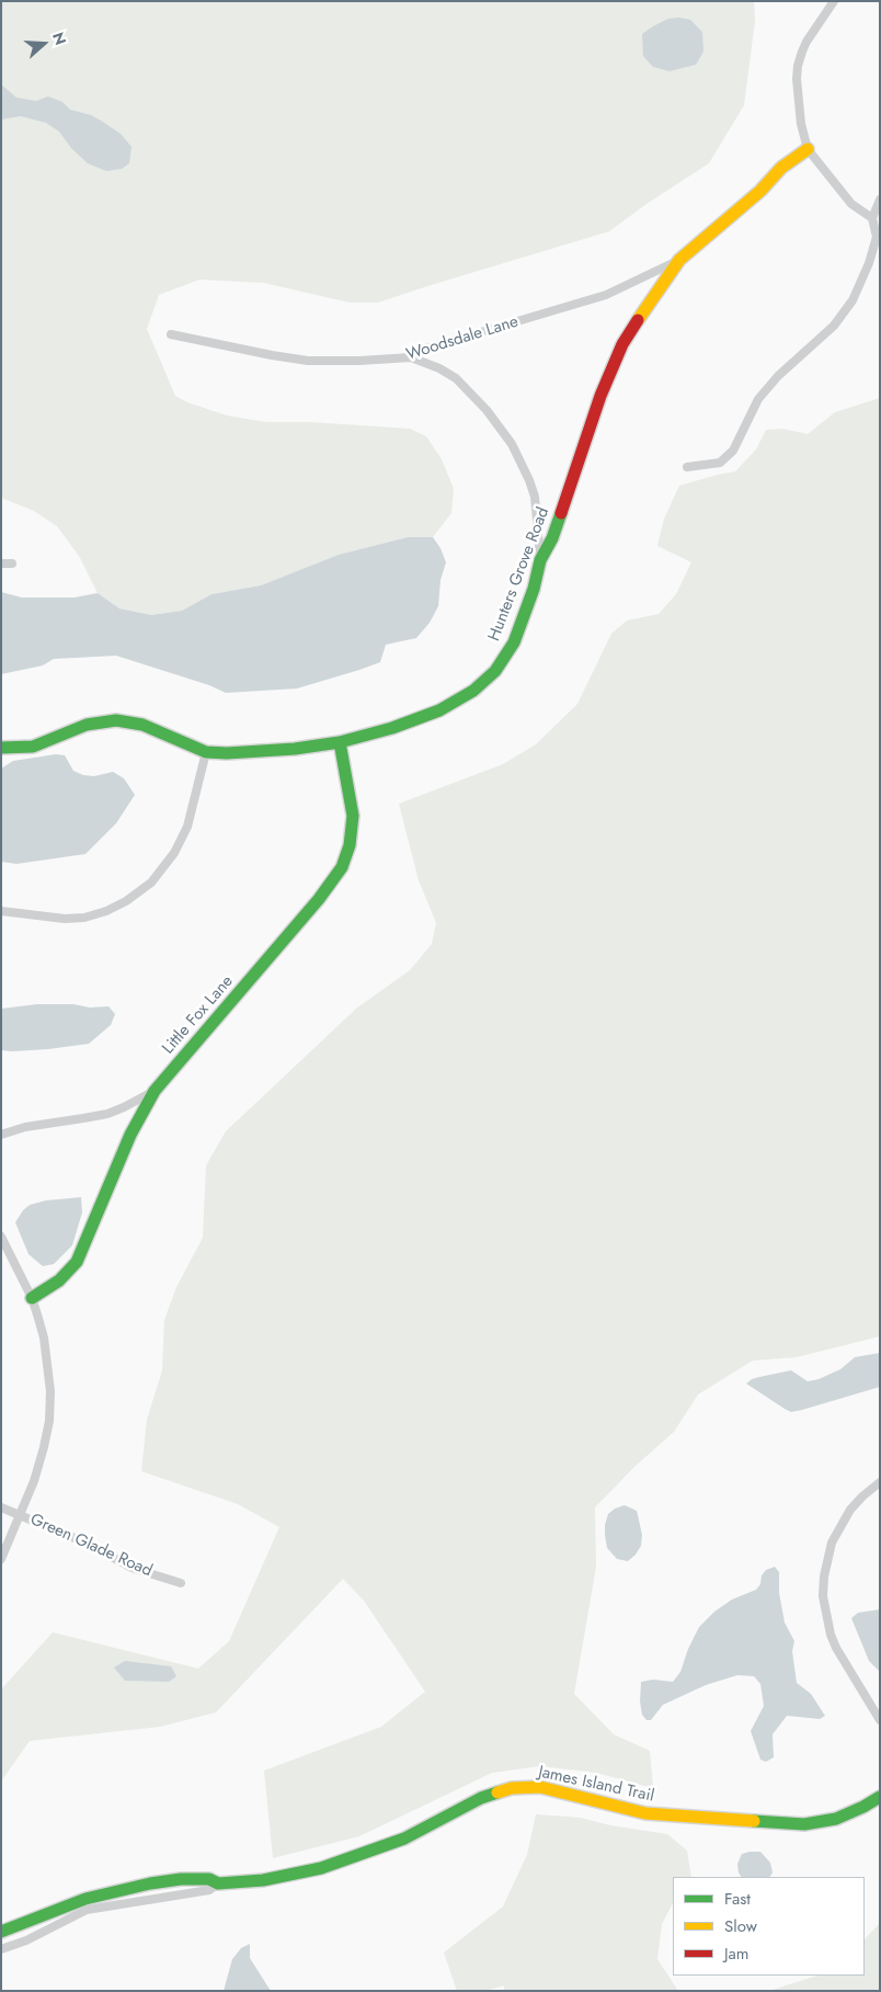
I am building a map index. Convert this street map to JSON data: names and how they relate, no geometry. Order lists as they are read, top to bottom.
{
  "streets": {
    "street": [
      "Woodsdale Lane",
      "Hunters Grove Road",
      "Little Fox Lane",
      "Green Glade Road",
      "James Island Trail"
    ]
  },
  "crossings": [
    ["Woodsdale Lane", "Hunters Grove Road"],
    ["Hunters Grove Road", "Little Fox Lane"]
  ],
  "legend": ["Fast", "Slow", "Jam"],
  "north": "right"
}
